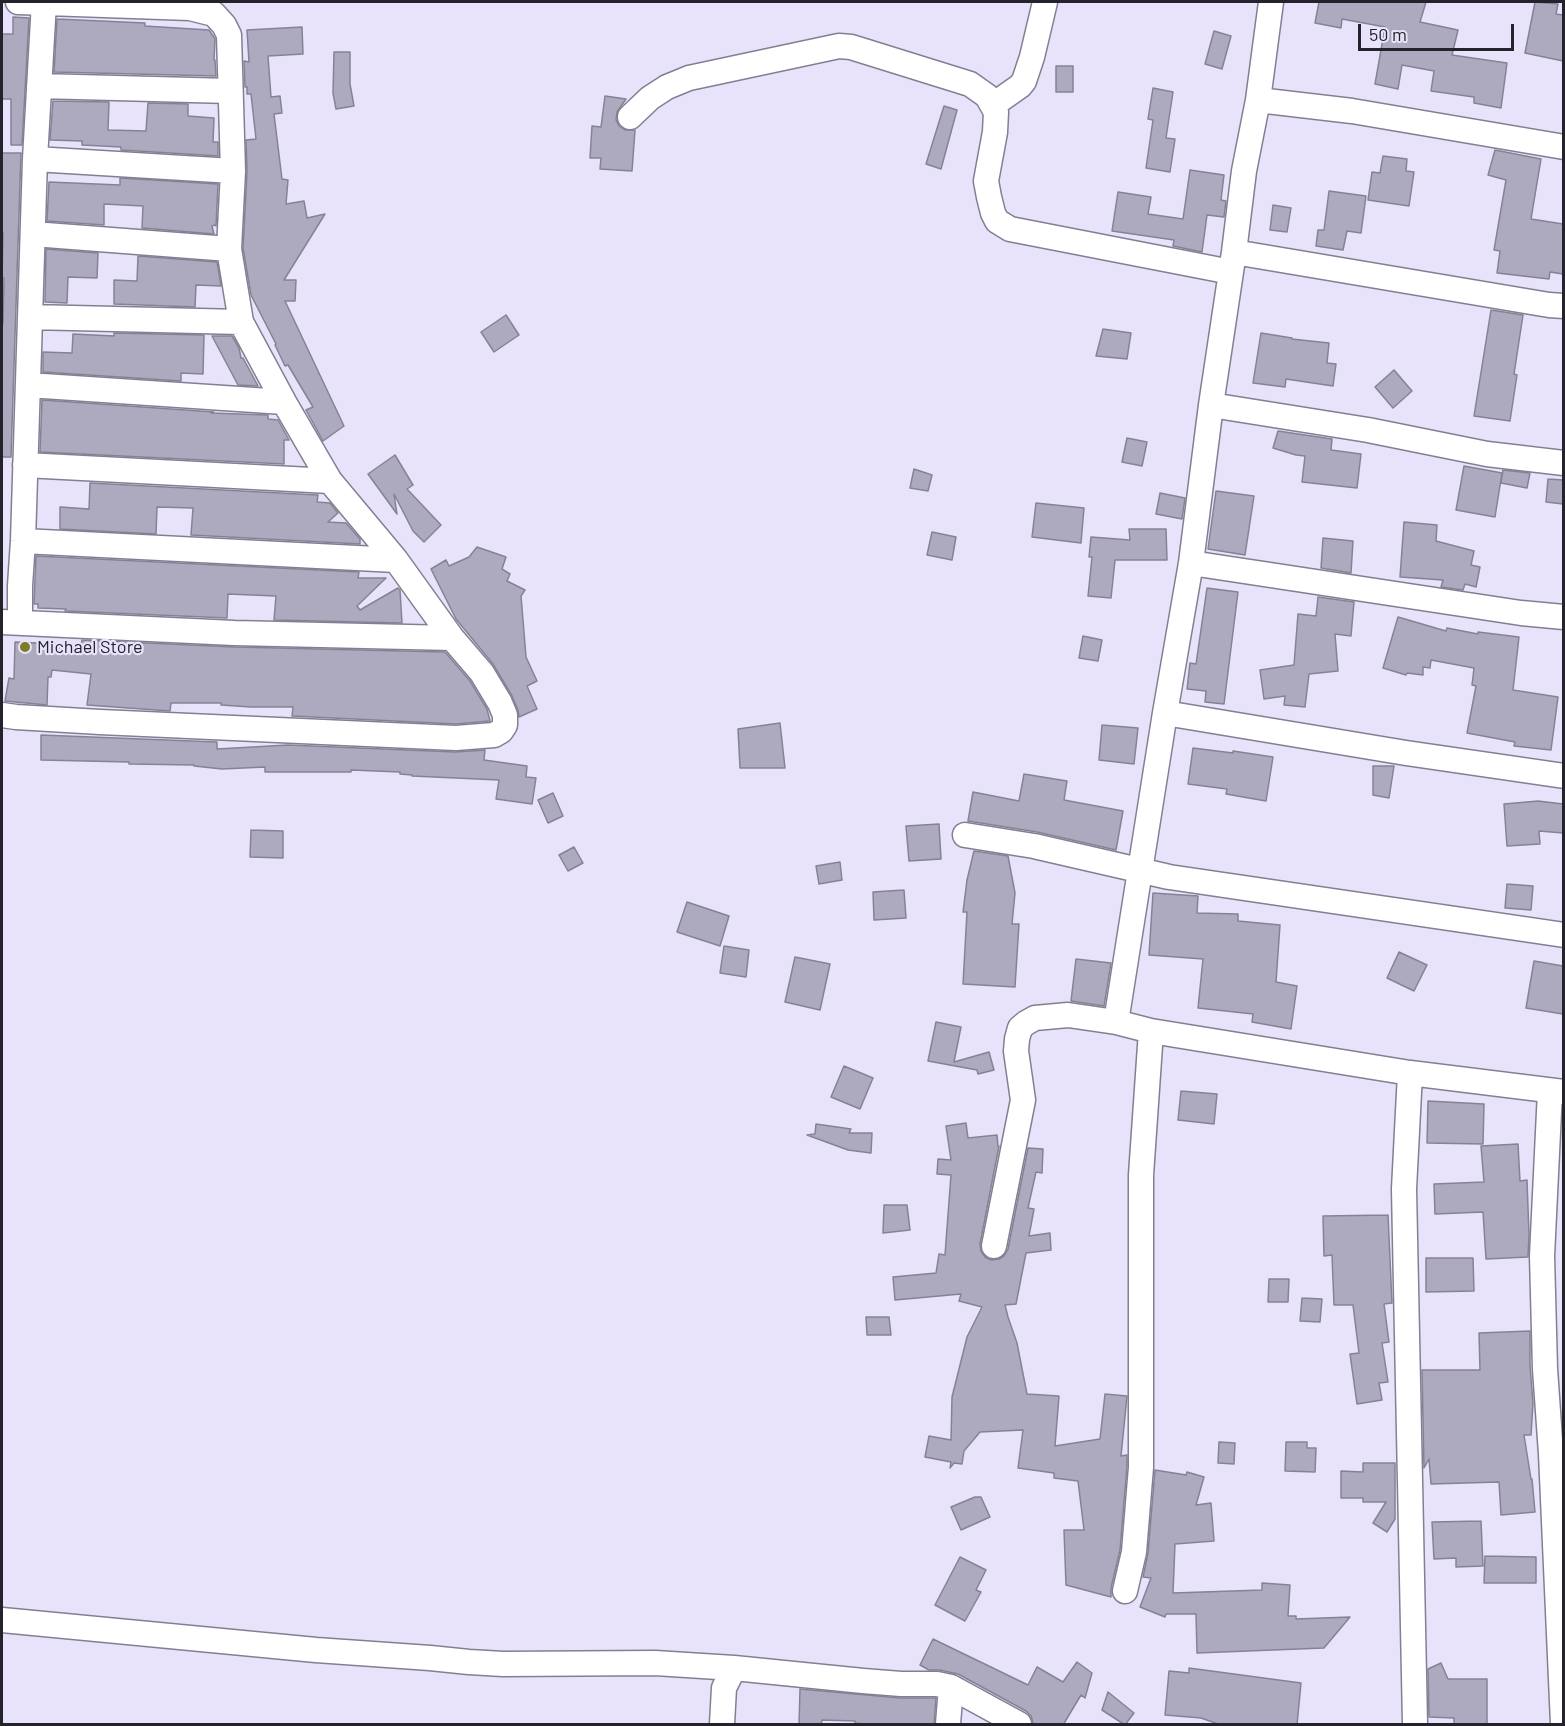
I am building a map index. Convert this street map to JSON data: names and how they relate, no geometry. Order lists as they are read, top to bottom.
{
  "places": ["Michael Store"],
  "scale_bar": "50 m"
}
